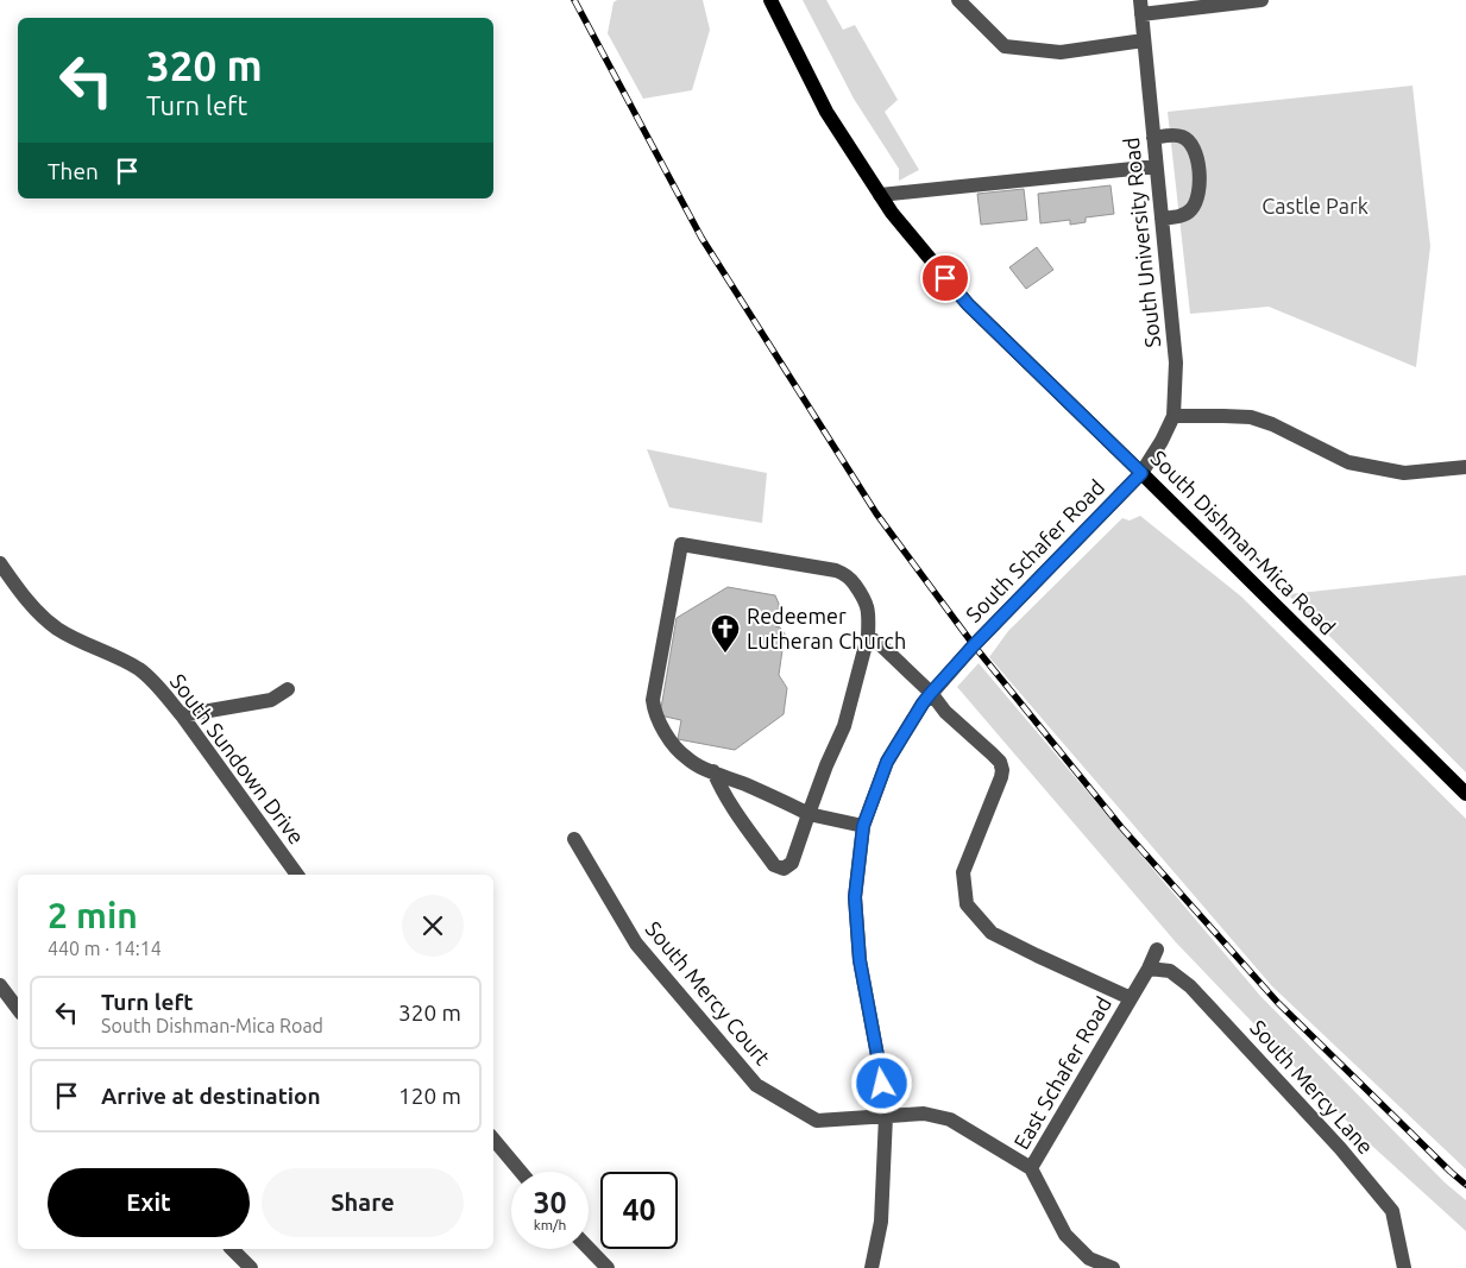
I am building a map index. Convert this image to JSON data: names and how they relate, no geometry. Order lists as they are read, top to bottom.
{
  "streets": {
    "main road": ["South Dishman-Mica Road"],
    "street": [
      "South University Road",
      "South Schafer Road",
      "South Sundown Drive",
      "South Mercy Court",
      "East Schafer Road",
      "South Mercy Lane"
    ]
  },
  "crossings": [
    ["South University Road", "South Dishman-Mica Road"],
    ["South University Road", "South Schafer Road"],
    ["South Dishman-Mica Road", "South Schafer Road"],
    ["South Schafer Road", "South Mercy Court"],
    ["South Schafer Road", "East Schafer Road"],
    ["South Mercy Court", "East Schafer Road"],
    ["East Schafer Road", "South Mercy Lane"]
  ],
  "parks": ["Castle Park"],
  "places": {
    "church": ["Redeemer Lutheran Church"]
  },
  "page": {
    "turn": ["320 m", "Turn left"],
    "then": "Then",
    "heading": ["2 min", "440 m · 14:14"],
    "list": [
      {
        "name": "Turn left",
        "note": "South Dishman-Mica Road",
        "value": "320 m"
      },
      {
        "name": "Arrive at destination",
        "value": "120 m"
      }
    ],
    "buttons": ["Exit", "Share"],
    "speed": "30 km/h",
    "limit": "40"
  }
}
